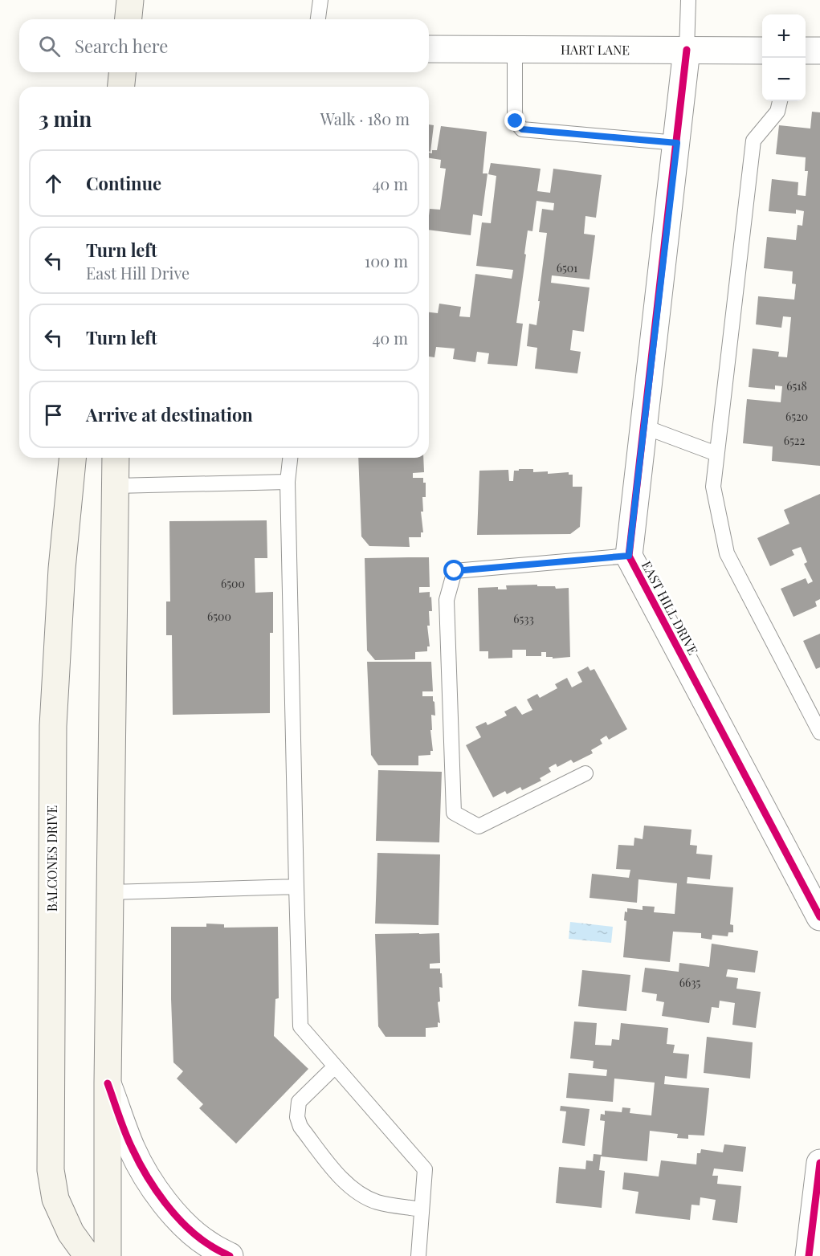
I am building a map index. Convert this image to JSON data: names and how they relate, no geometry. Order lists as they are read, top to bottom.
{
  "streets": {
    "main road": ["BALCONES DRIVE"],
    "street": ["HART LANE", "EAST HILL DRIVE"]
  },
  "crossings": [
    ["HART LANE", "EAST HILL DRIVE"]
  ],
  "house_numbers": [
    "6501",
    "6518",
    "6520",
    "6522",
    "6500",
    "6500",
    "6533",
    "6635"
  ],
  "page": {
    "map_buttons": ["+", "−"],
    "search": "Search here",
    "heading": ["3 min", "Walk · 180 m"],
    "list": [
      ["Continue", "40 m"],
      ["Turn left", "East Hill Drive", "100 m"],
      ["Turn left", "40 m"],
      "Arrive at destination"
    ]
  }
}
